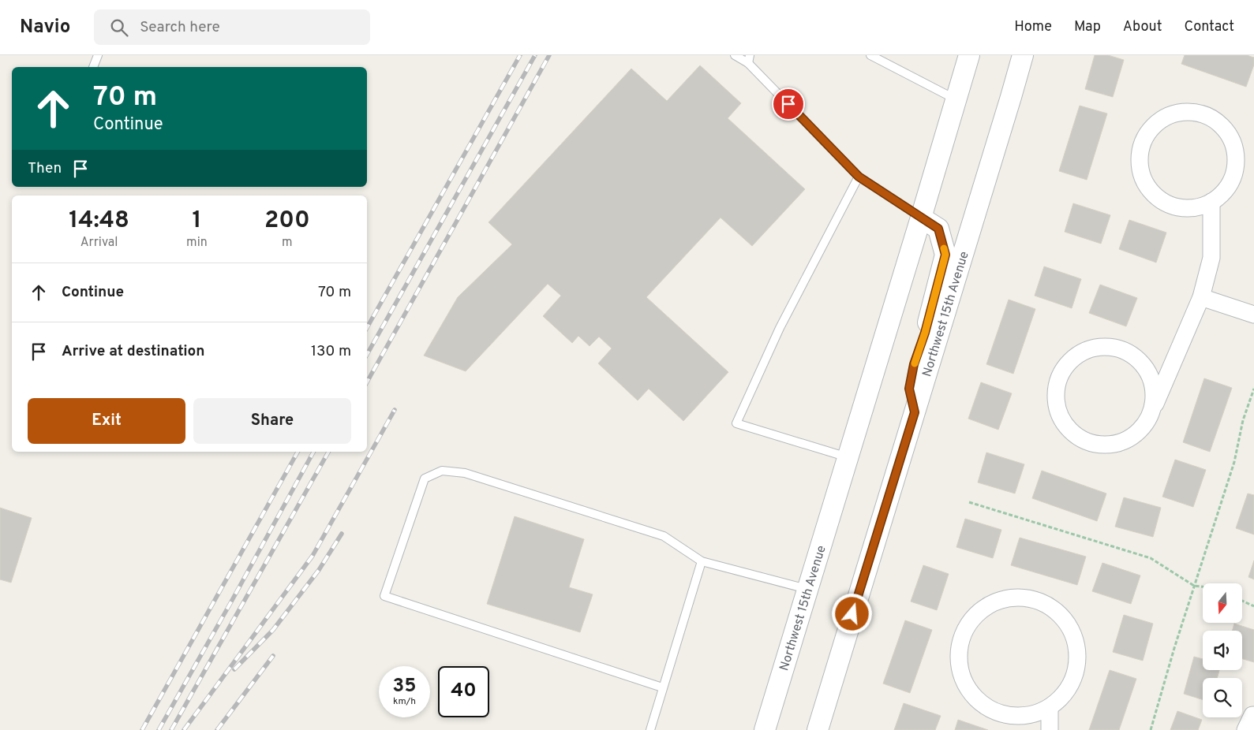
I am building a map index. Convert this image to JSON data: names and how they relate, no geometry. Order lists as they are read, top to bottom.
{
  "streets": {
    "street": ["Northwest 15th Avenue"]
  },
  "north": "bottom",
  "page": {
    "header": "Navio",
    "search": "Search here",
    "nav": [
      "Home",
      "Map",
      "About",
      "Contact"
    ],
    "turn": ["70 m", "Continue"],
    "then": "Then",
    "eta": [
      "14:48",
      "Arrival",
      "1",
      "min",
      "200",
      "m"
    ],
    "list": [
      {
        "name": "Continue",
        "value": "70 m"
      },
      {
        "name": "Arrive at destination",
        "value": "130 m"
      }
    ],
    "buttons": ["Exit", "Share"],
    "speed": "35 km/h",
    "limit": "40"
  }
}
